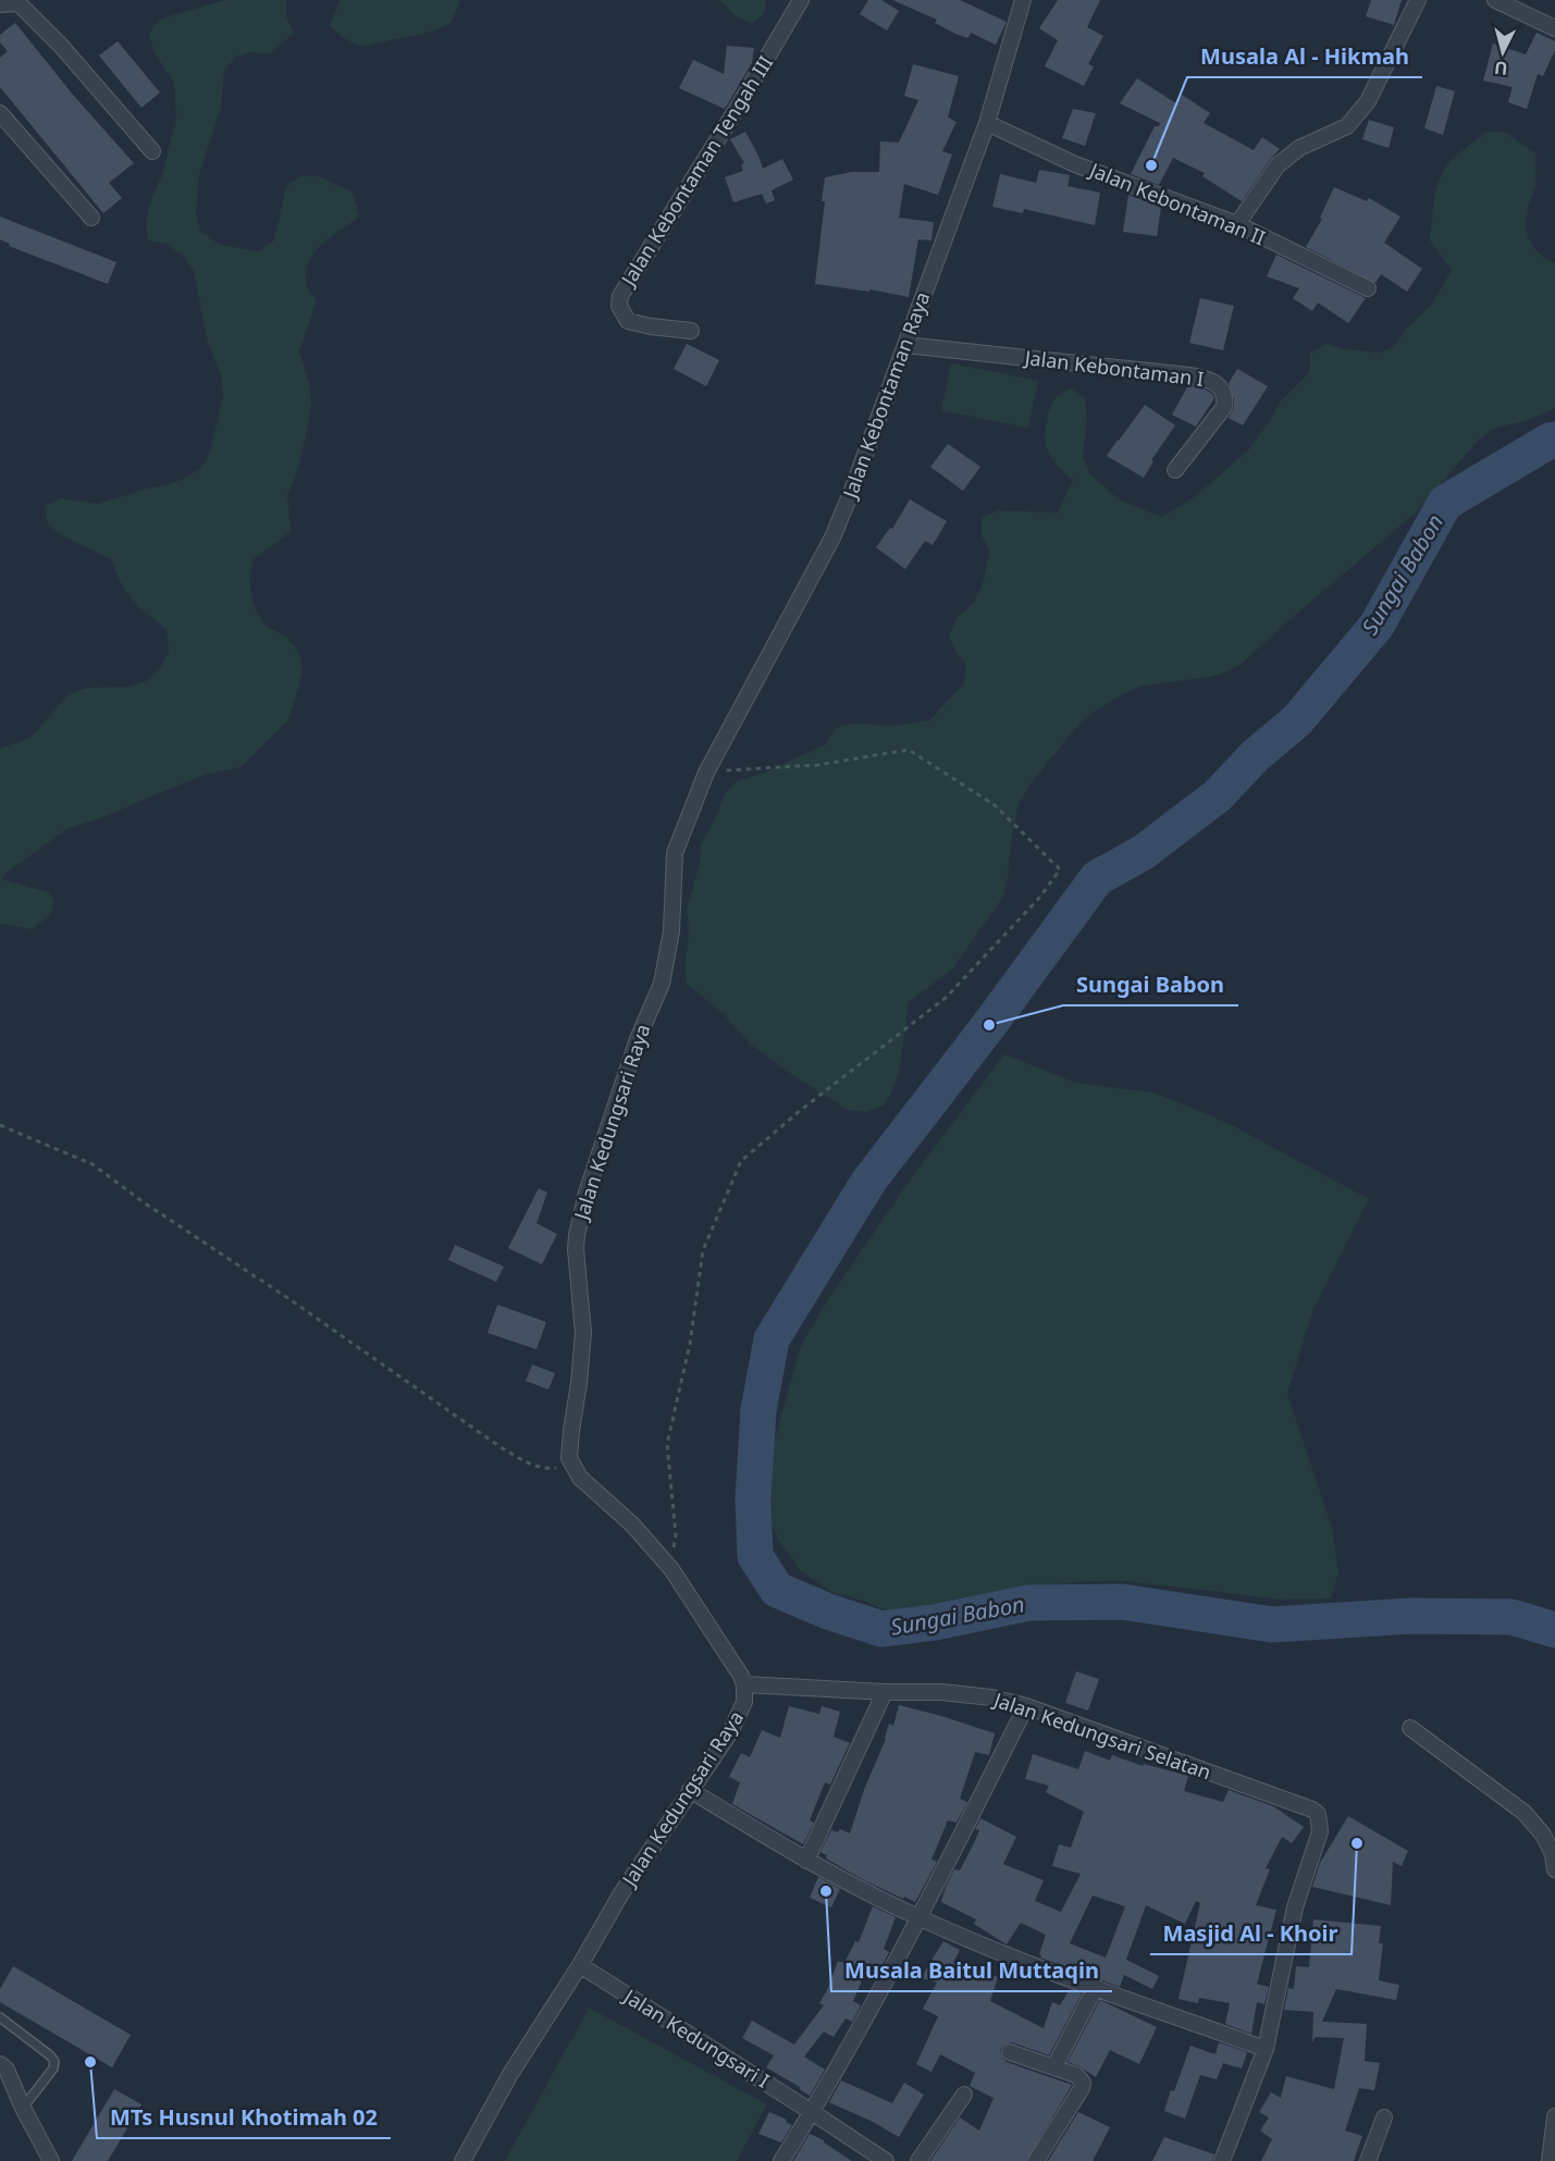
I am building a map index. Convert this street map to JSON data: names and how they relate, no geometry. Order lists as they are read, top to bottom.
{
  "streets": {
    "street": [
      "Jalan Kebontaman Tengah III",
      "Jalan Kebontaman II",
      "Jalan Kebontaman I",
      "Jalan Kebontaman Raya",
      "Jalan Kedungsari Raya",
      "Jalan Kedungsari Selatan",
      "Jalan Kedungsari I"
    ]
  },
  "crossings": [
    ["Jalan Kebontaman II", "Jalan Kebontaman Raya"],
    ["Jalan Kebontaman I", "Jalan Kebontaman Raya"],
    ["Jalan Kebontaman Raya", "Jalan Kedungsari Raya"],
    ["Jalan Kedungsari Raya", "Jalan Kedungsari Selatan"],
    ["Jalan Kedungsari Raya", "Jalan Kedungsari I"]
  ],
  "water": ["Sungai Babon"],
  "places": [
    "Musala Al - Hikmah",
    "Sungai Babon",
    "Masjid Al - Khoir",
    "Musala Baitul Muttaqin",
    "MTs Husnul Khotimah 02"
  ],
  "north": "bottom"
}
